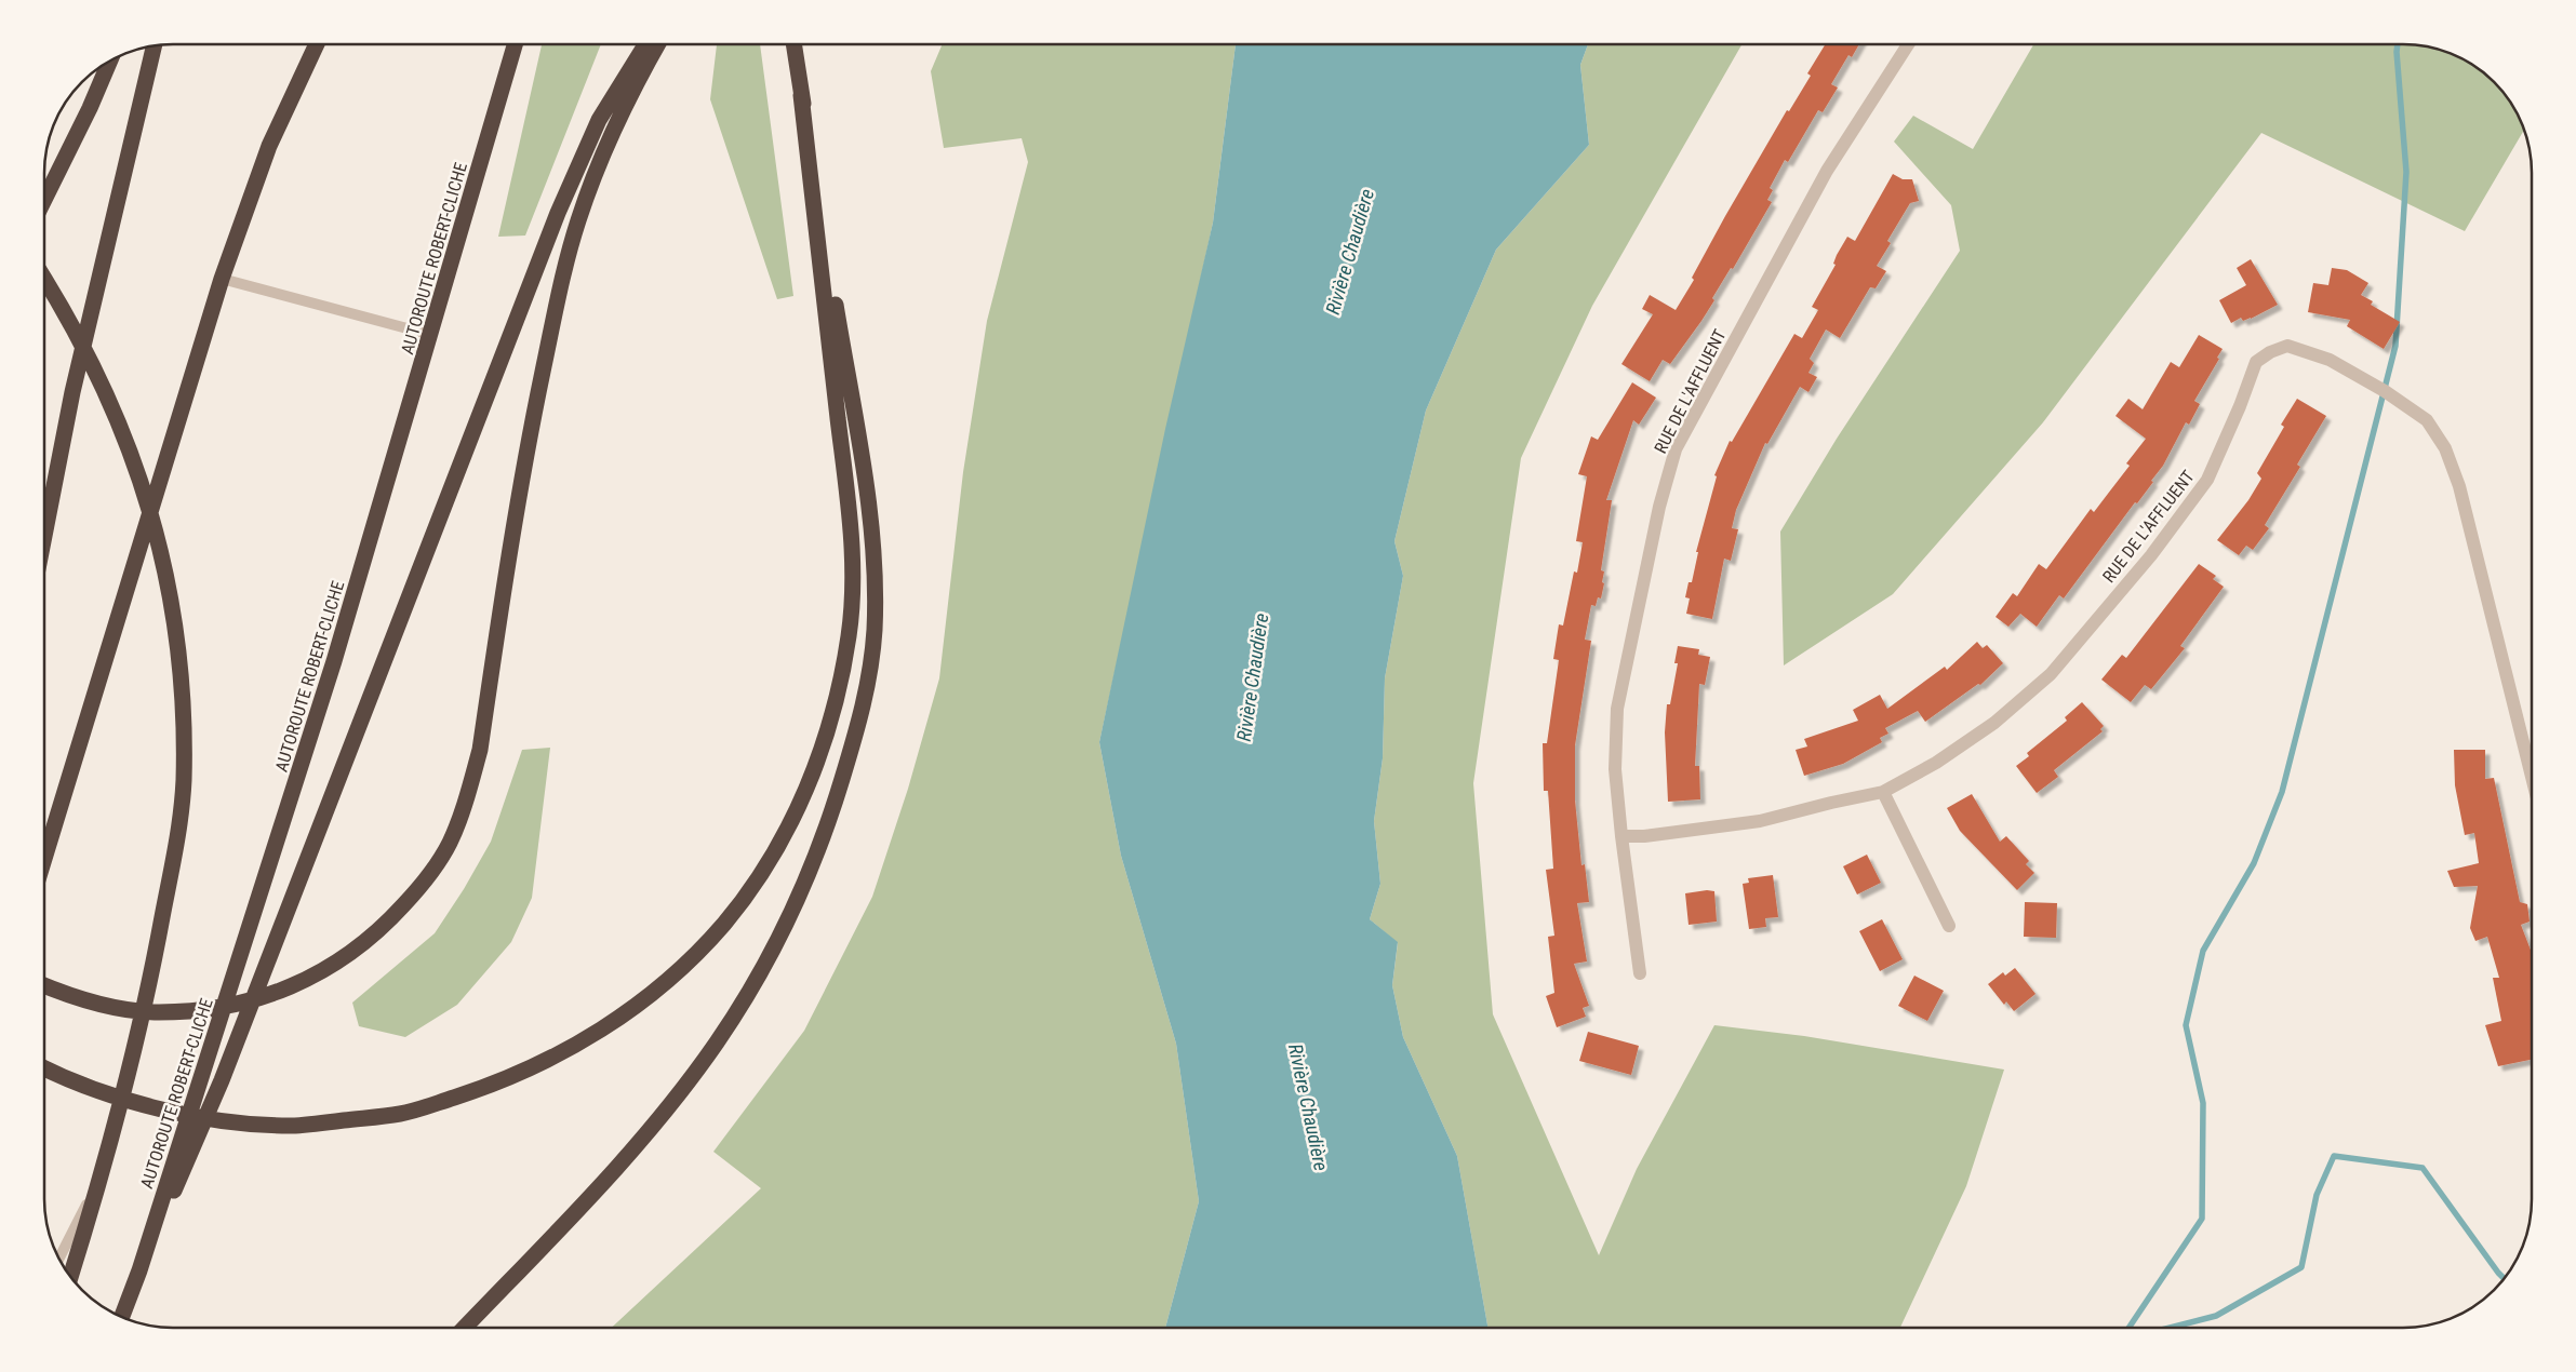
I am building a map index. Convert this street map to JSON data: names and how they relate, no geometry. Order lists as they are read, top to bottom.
{
  "streets": {
    "highway": ["AUTOROUTE ROBERT-CLICHE"],
    "street": ["RUE DE L'AFFLUENT"]
  },
  "water": ["Rivière Chaudière"]
}
